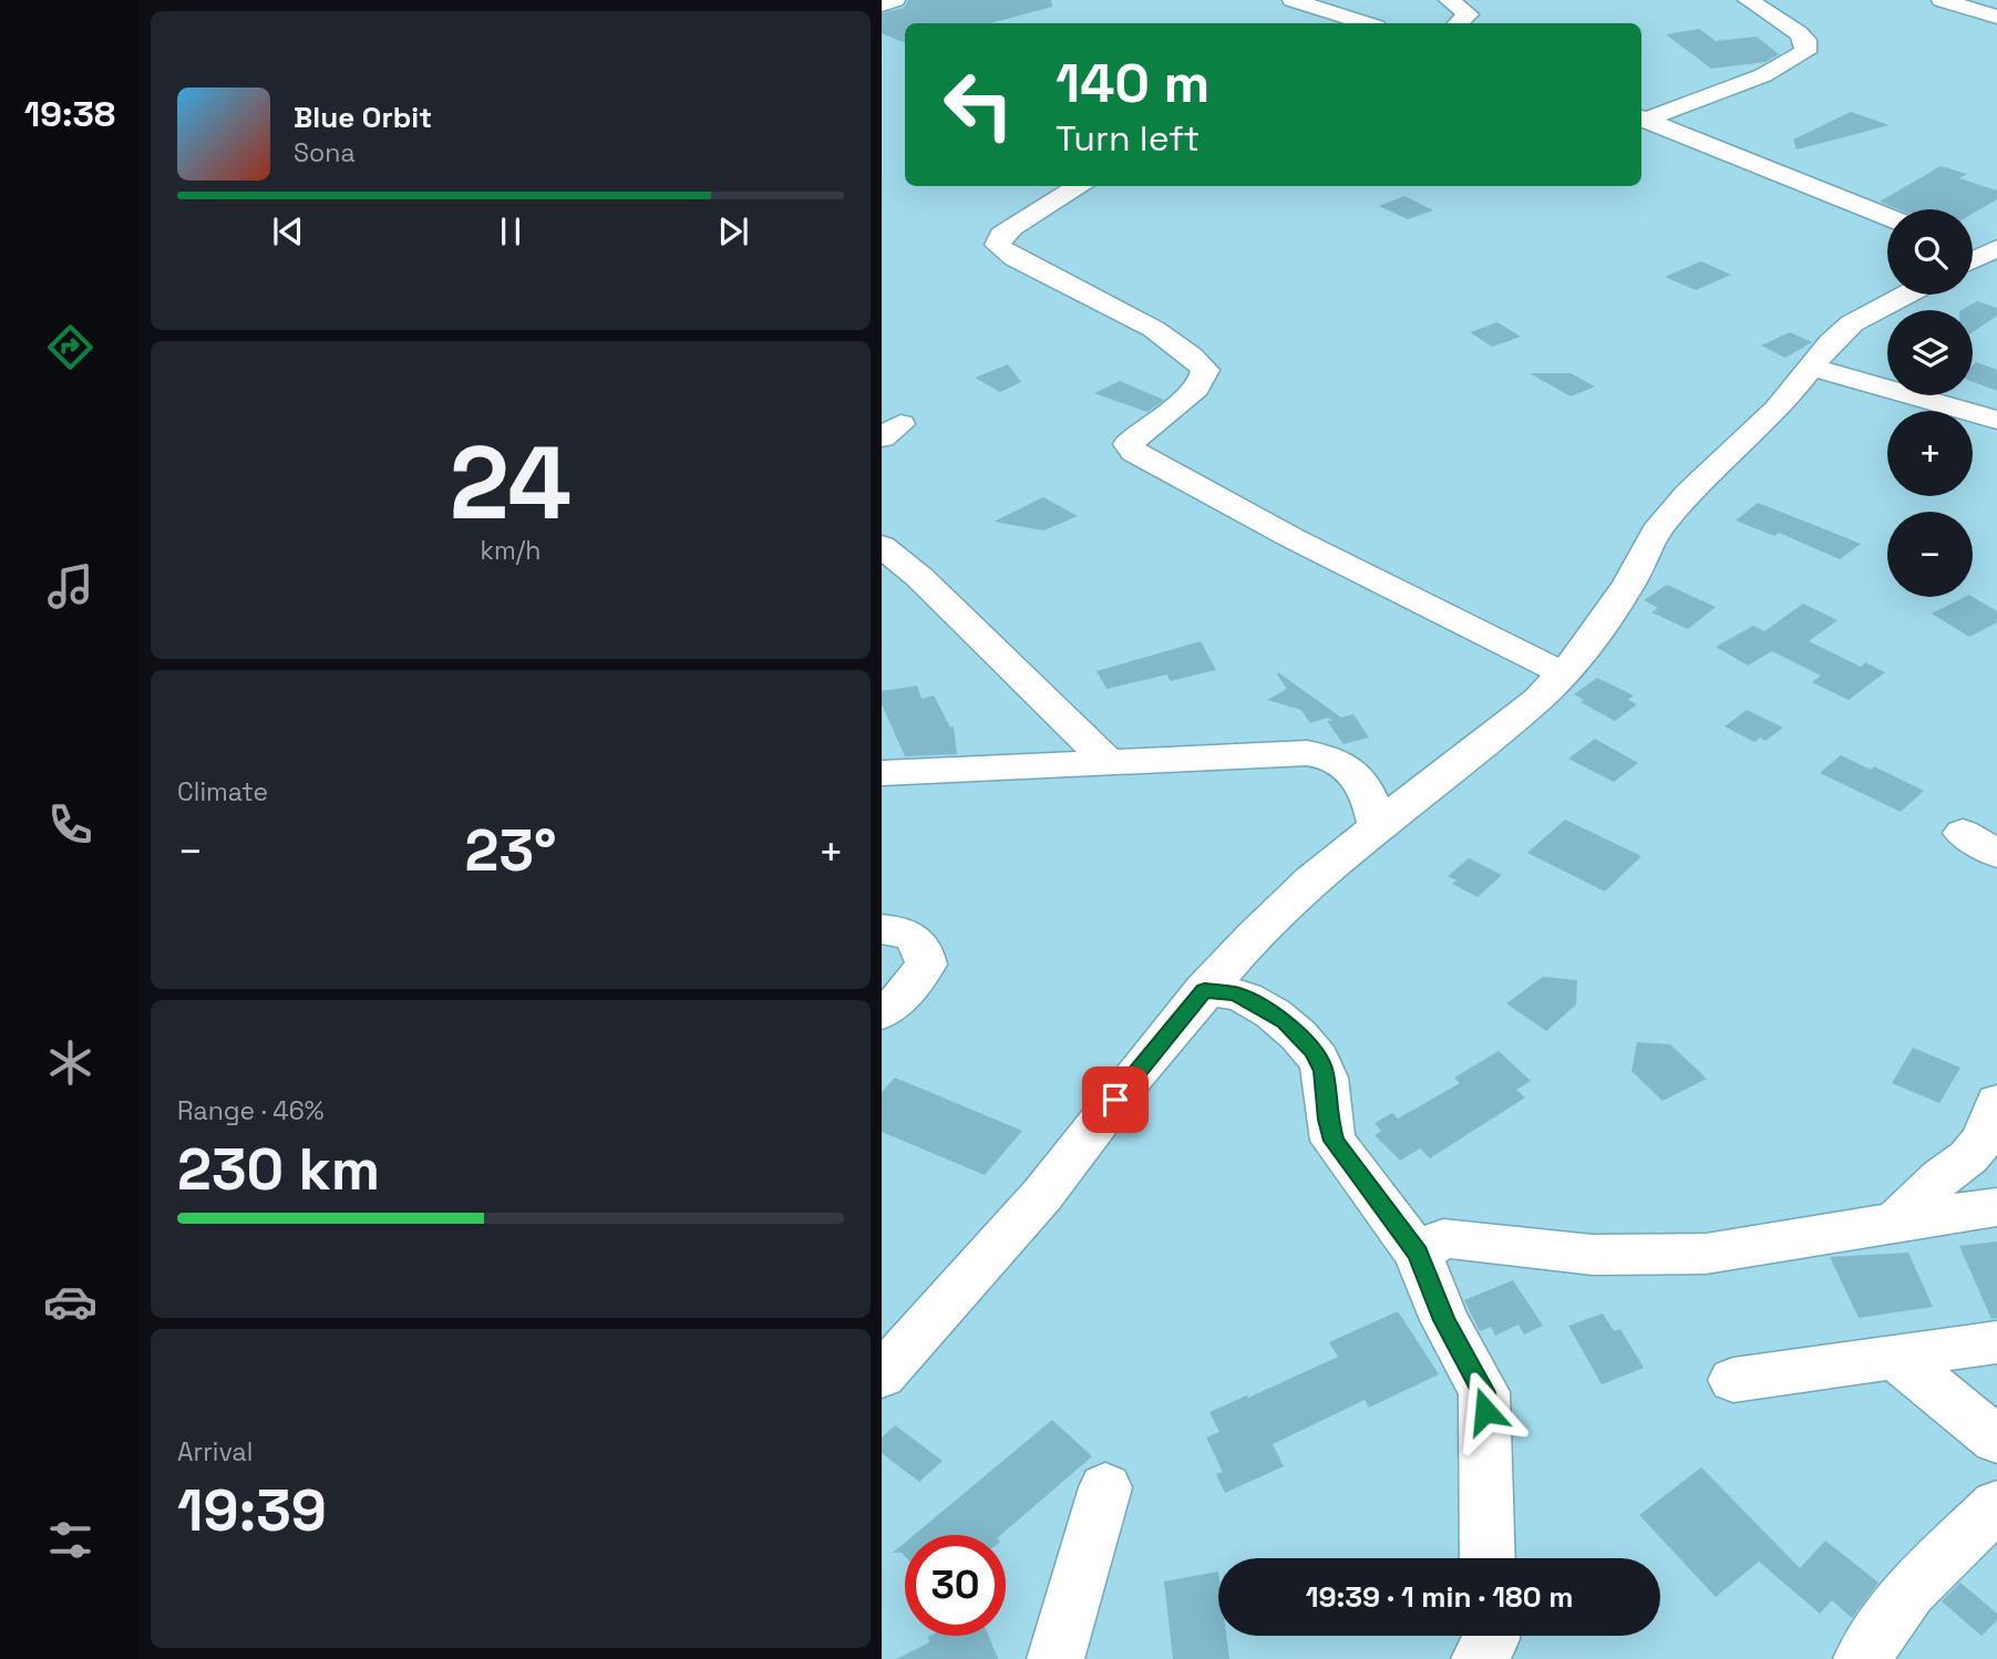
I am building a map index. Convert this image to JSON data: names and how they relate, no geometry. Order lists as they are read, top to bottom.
{
  "page": {
    "tabs": "19:38",
    "turn": ["140 m", "Turn left"],
    "song": ["Blue Orbit", "Sona"],
    "map_buttons": ["+", "−"],
    "tile": [
      ["24", "km/h"],
      "Climate",
      ["Range · 46%", "230 km"],
      ["Arrival", "19:39"]
    ],
    "heat": ["−", "23°", "+"],
    "limit": "30",
    "trip": "19:39 · 1 min · 180 m"
  }
}
